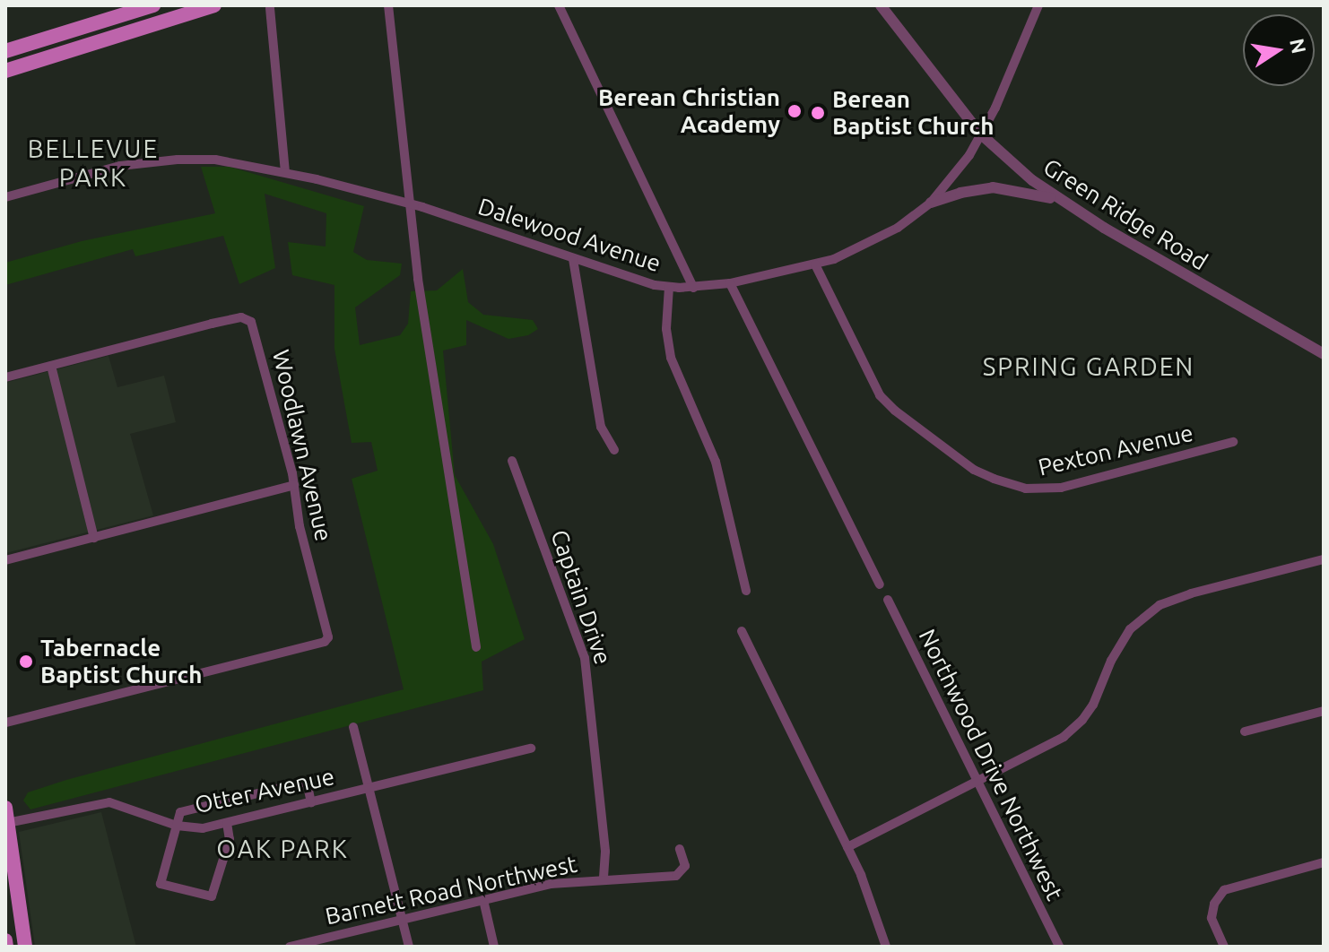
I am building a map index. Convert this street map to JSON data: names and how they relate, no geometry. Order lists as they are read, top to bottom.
{
  "streets": {
    "street": [
      "Green Ridge Road",
      "Dalewood Avenue",
      "Woodlawn Avenue",
      "Pexton Avenue",
      "Captain Drive",
      "Northwood Drive Northwest",
      "Otter Avenue",
      "Barnett Road Northwest"
    ]
  },
  "crossings": [
    ["Green Ridge Road", "Dalewood Avenue"],
    ["Dalewood Avenue", "Pexton Avenue"],
    ["Captain Drive", "Barnett Road Northwest"]
  ],
  "districts": ["BELLEVUE PARK", "SPRING GARDEN", "OAK PARK"],
  "places": ["Berean Christian Academy", "Berean Baptist Church", "Tabernacle Baptist Church"],
  "north": "right"
}
